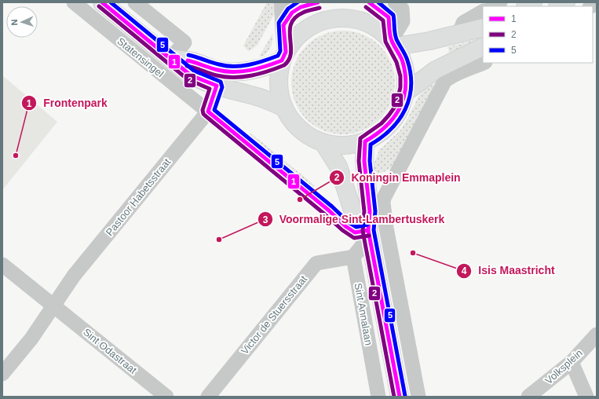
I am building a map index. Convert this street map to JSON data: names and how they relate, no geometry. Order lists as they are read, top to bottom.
{
  "streets": {
    "main road": ["Statensingel", "Sint Annalaan"],
    "street": [
      "Pastoor Habetsstraat",
      "Victor de Stuersstraat",
      "Sint Odastraat",
      "Volksplein"
    ]
  },
  "crossings": [
    ["Statensingel", "Pastoor Habetsstraat"],
    ["Pastoor Habetsstraat", "Sint Odastraat"],
    ["Sint Annalaan", "Victor de Stuersstraat"]
  ],
  "places": [
    "Frontenpark",
    "Koningin Emmaplein",
    "Voormalige Sint-Lambertuskerk",
    "Isis Maastricht"
  ],
  "lines": ["transit line 1", "transit line 5", "transit line 2"],
  "legend": ["1", "2", "5"],
  "north": "left"
}
